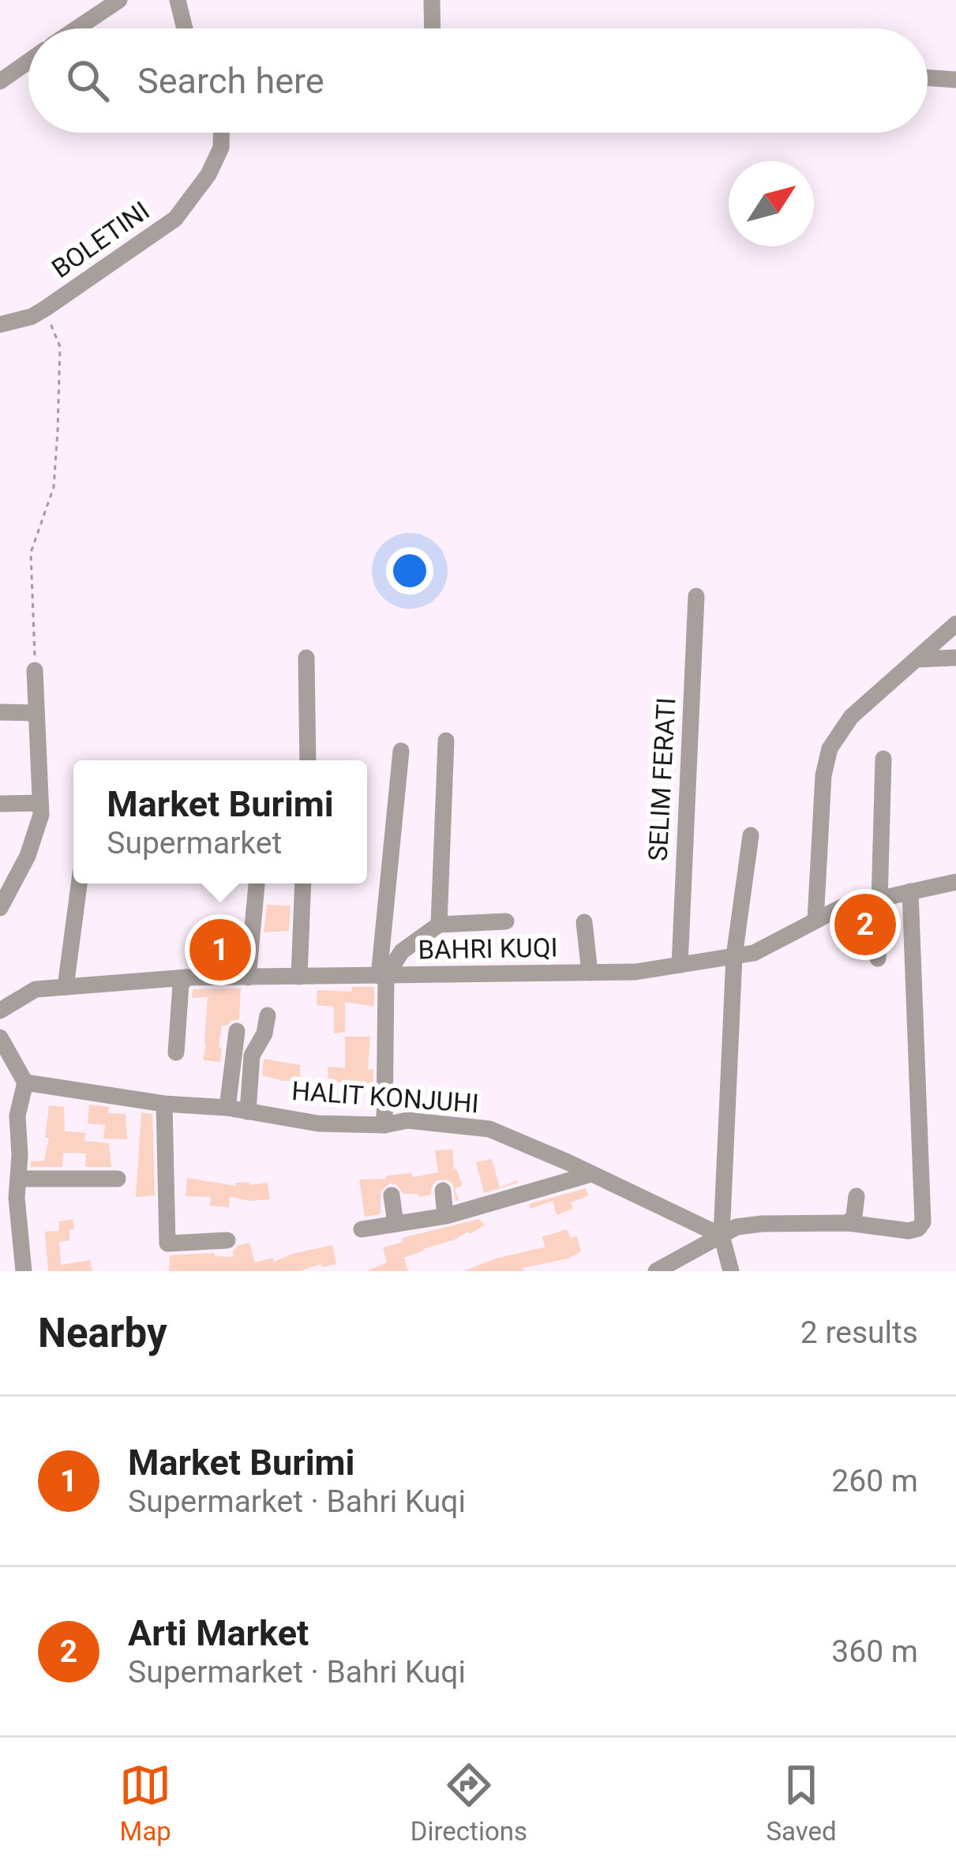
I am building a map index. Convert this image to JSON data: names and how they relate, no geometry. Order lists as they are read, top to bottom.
{
  "streets": {
    "street": [
      "BOLETINI",
      "SELIM FERATI",
      "BAHRI KUQI",
      "HALIT KONJUHI"
    ]
  },
  "crossings": [
    ["SELIM FERATI", "BAHRI KUQI"]
  ],
  "north": "top right",
  "page": {
    "search": "Search here",
    "popup": ["Market Burimi", "Supermarket"],
    "pins": ["2", "1"],
    "heading": ["Nearby", "2 results"],
    "list": [
      {
        "mark": "1",
        "name": "Market Burimi",
        "note": "Supermarket · Bahri Kuqi",
        "value": "260 m"
      },
      {
        "mark": "2",
        "name": "Arti Market",
        "note": "Supermarket · Bahri Kuqi",
        "value": "360 m"
      }
    ],
    "nav": ["Map", "Directions", "Saved"]
  }
}
